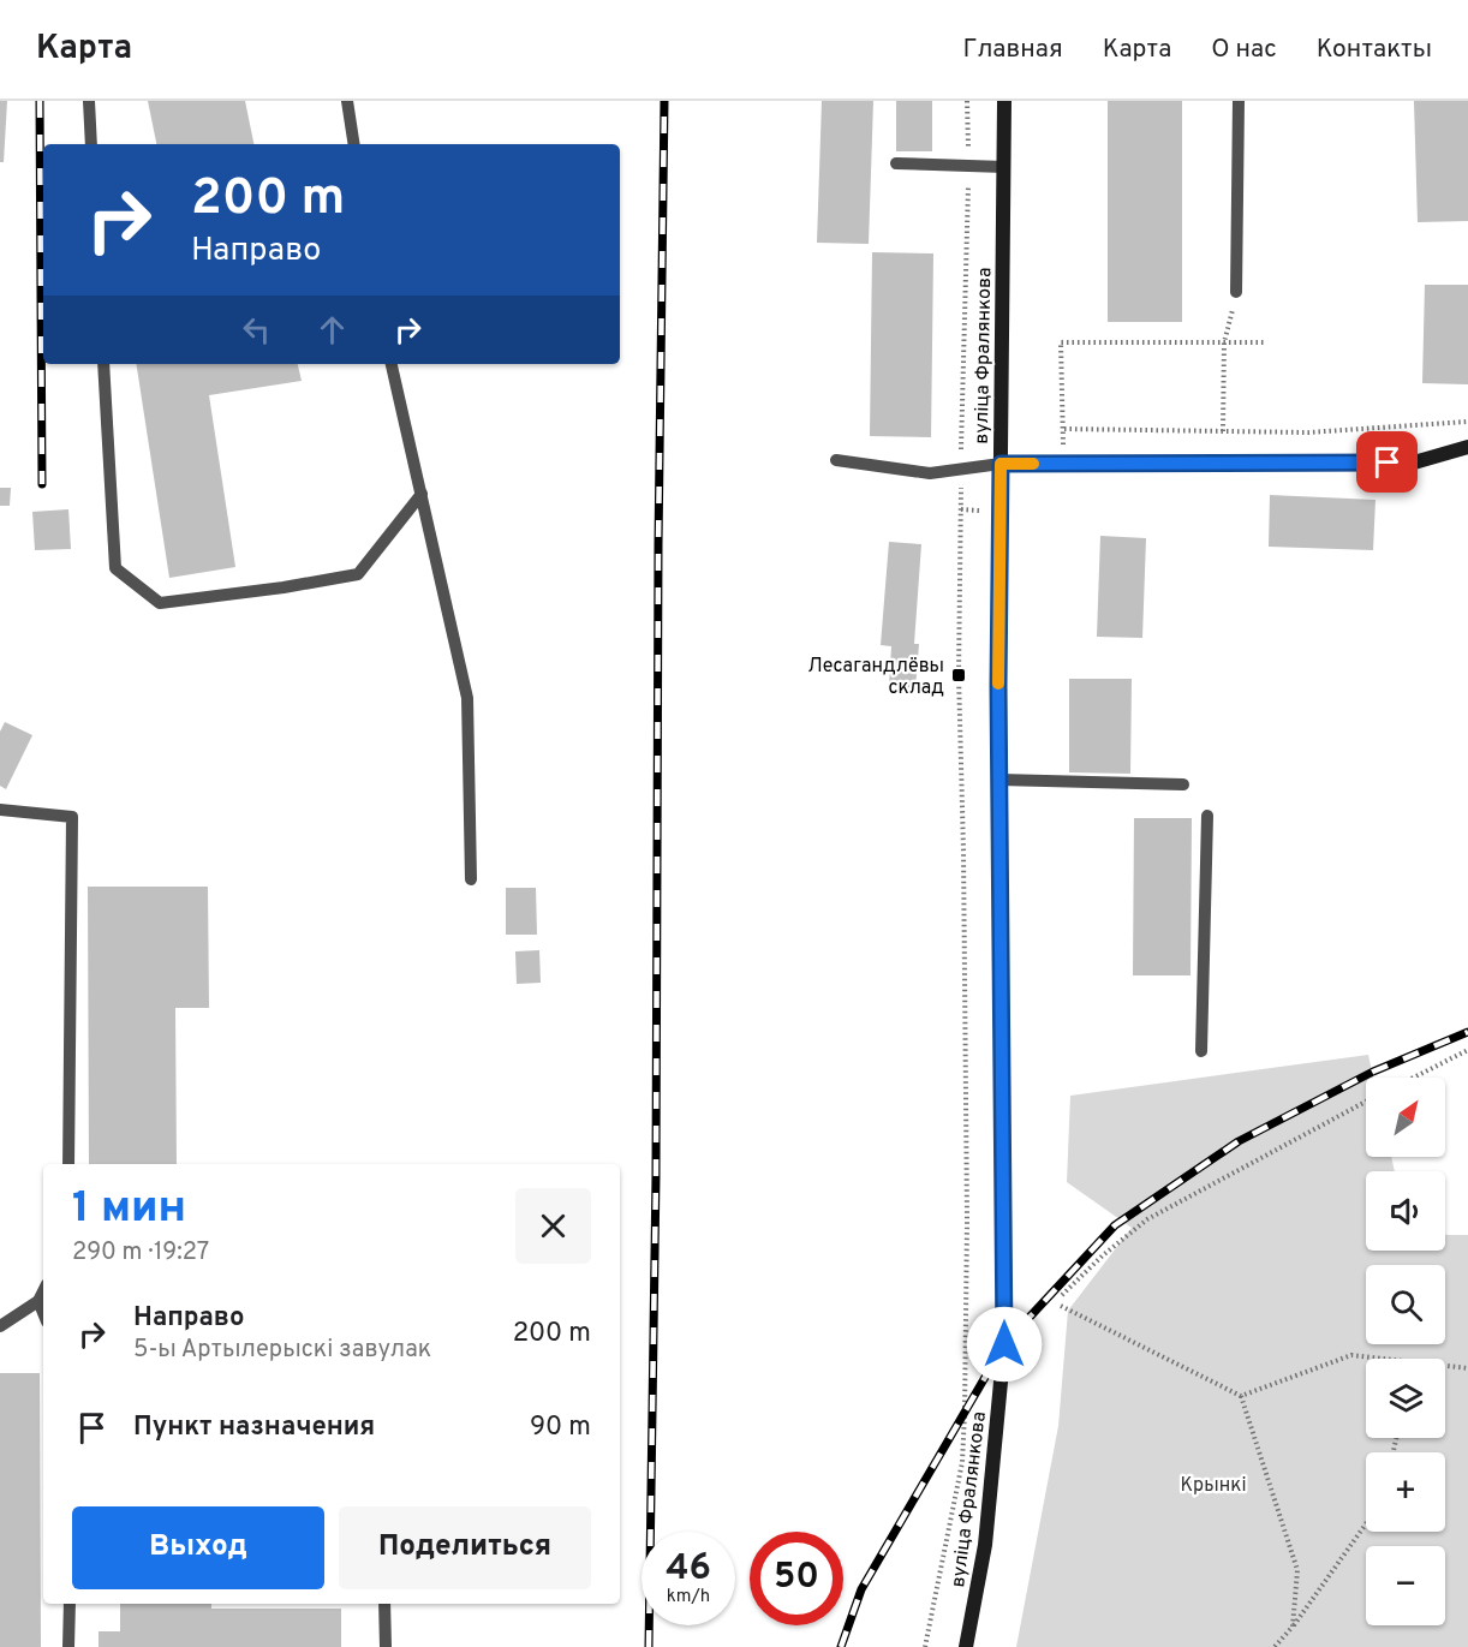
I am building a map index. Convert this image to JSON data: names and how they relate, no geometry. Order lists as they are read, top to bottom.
{
  "streets": {
    "main road": ["вуліца Фралянкова"]
  },
  "parks": ["Крынкі"],
  "places": {
    "transit": ["Лесагандлёвы склад"]
  },
  "north": "top right",
  "page": {
    "header": "Карта",
    "nav": [
      "Главная",
      "Карта",
      "О нас",
      "Контакты"
    ],
    "turn": ["200 m", "Направо"],
    "map_buttons": ["+", "−"],
    "heading": ["1 мин", "290 m · 19:27"],
    "list": [
      {
        "name": "Направо",
        "note": "5-ы Артылерыскі завулак",
        "value": "200 m"
      },
      {
        "name": "Пункт назначения",
        "value": "90 m"
      }
    ],
    "buttons": ["Выход", "Поделиться"],
    "speed": "46 km/h",
    "limit": "50"
  }
}
